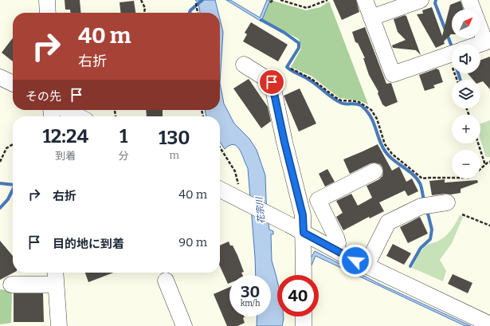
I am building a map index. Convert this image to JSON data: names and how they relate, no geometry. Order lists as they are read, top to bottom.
{
  "water": ["花宗川"],
  "north": "top right",
  "page": {
    "map_buttons": ["+", "−"],
    "turn": ["40 m", "右折"],
    "then": "その先",
    "eta": [
      "12:24",
      "到着",
      "1",
      "分",
      "130",
      "m"
    ],
    "list": [
      {
        "name": "右折",
        "value": "40 m"
      },
      {
        "name": "目的地に到着",
        "value": "90 m"
      }
    ],
    "speed": "30 km/h",
    "limit": "40"
  }
}
